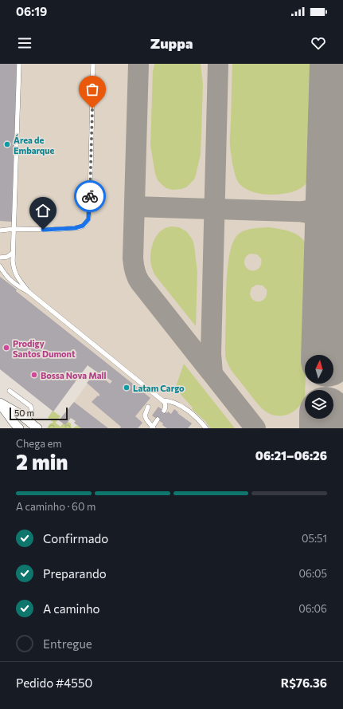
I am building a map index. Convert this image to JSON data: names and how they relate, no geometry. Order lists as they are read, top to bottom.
{
  "places": [
    "Área de Embarque",
    "Prodigy Santos Dumont",
    "Bossa Nova Mall",
    "Latam Cargo"
  ],
  "scale_bar": "50 m",
  "north": "top",
  "page": {
    "status": "06:19",
    "header": "Zuppa",
    "scale": "50 m",
    "heading": ["2 min", "Chega em", "06:21–06:26"],
    "panel": ["Pedido #4550", "R$76.36"],
    "bar": "A caminho · 60 m",
    "list": [
      ["Confirmado", "05:51"],
      ["Preparando", "06:05"],
      ["A caminho", "06:06"],
      "Entregue"
    ]
  }
}
